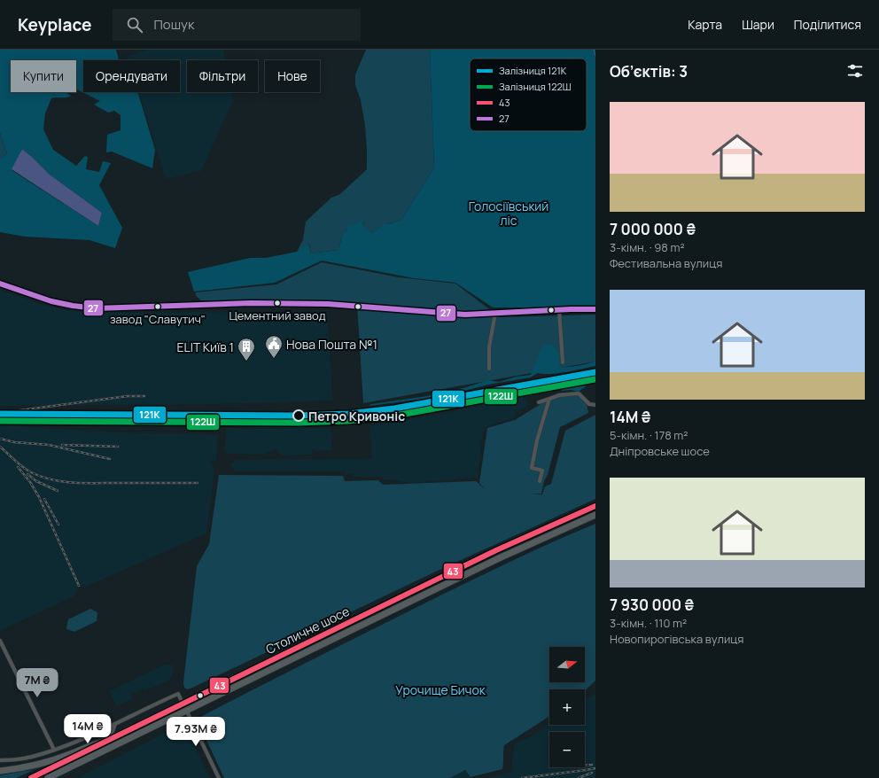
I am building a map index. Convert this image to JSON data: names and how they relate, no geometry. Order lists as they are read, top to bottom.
{
  "streets": {
    "highway": ["Столичне шосе"]
  },
  "parks": ["Голосіївський ліс", "Урочище Бичок"],
  "places": {
    "other": ["Цементний завод", "завод \"Славутич\"", "Петро Кривоніс"],
    "public building": ["Нова Пошта №1"],
    "building": ["ELIT Київ 1"]
  },
  "lines": [
    "transit line 27",
    "rail line 121К",
    "rail line 122Ш",
    "transit line 43"
  ],
  "legend": [
    "Залізниця 121К",
    "Залізниця 122Ш",
    "43",
    "27"
  ],
  "north": "right",
  "page": {
    "header": "Keyplace",
    "search": "Пошук",
    "nav": ["Карта", "Шари", "Поділитися"],
    "heading": "Об’єктів: 3",
    "chip": [
      "Купити",
      "Орендувати",
      "Фільтри",
      "Нове"
    ],
    "list": [
      {
        "name": "7 000 000 ₴",
        "note": "3-кімн. · 98 m² · Фестивальна вулиця"
      },
      {
        "name": "14M ₴",
        "note": "5-кімн. · 178 m² · Дніпровське шосе"
      },
      {
        "name": "7 930 000 ₴",
        "note": "3-кімн. · 110 m² · Новопирогівська вулиця"
      }
    ],
    "map_buttons": ["+", "−"],
    "price": ["7M ₴", "14M ₴", "7.93M ₴"]
  }
}
